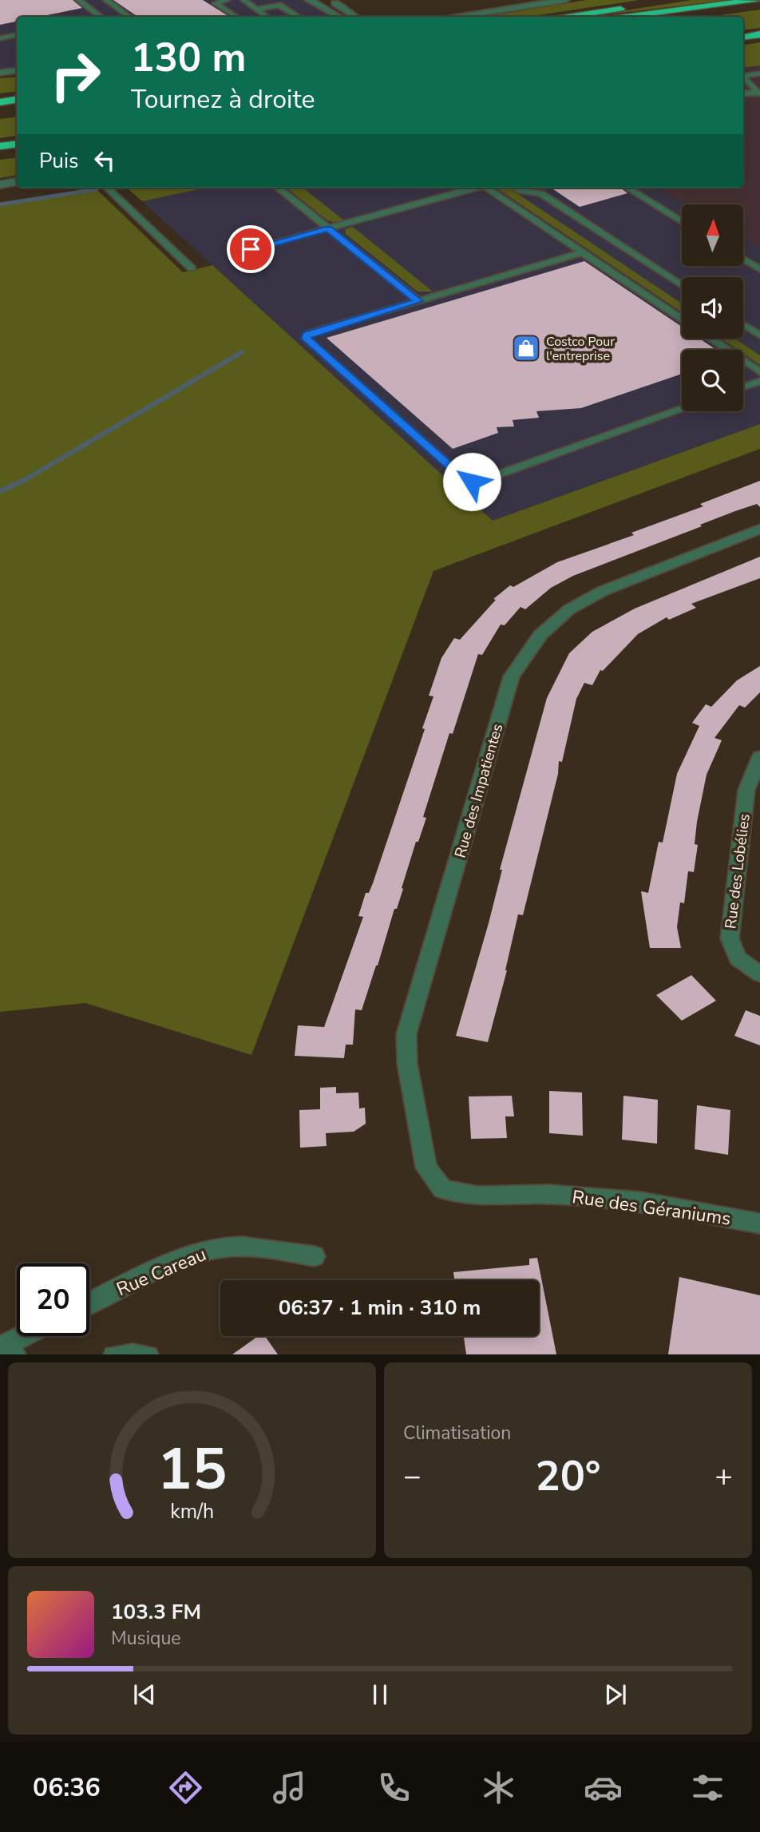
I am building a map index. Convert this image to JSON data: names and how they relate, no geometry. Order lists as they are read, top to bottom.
{
  "streets": {
    "street": [
      "Rue des Impatientes",
      "Rue des Lobélies",
      "Rue des Géraniums",
      "Rue Careau"
    ]
  },
  "crossings": [
    ["Rue des Impatientes", "Rue des Géraniums"]
  ],
  "places": {
    "shop": ["Costco Pour l'entreprise"]
  },
  "north": "top",
  "page": {
    "turn": ["130 m", "Tournez à droite"],
    "then": "Puis",
    "limit": "20",
    "trip": "06:37 · 1 min · 310 m",
    "tile": "Climatisation",
    "heat": ["−", "20°", "+"],
    "song": ["103.3 FM", "Musique"],
    "tabs": "06:36",
    "gauge": ["15", "km/h"]
  }
}
